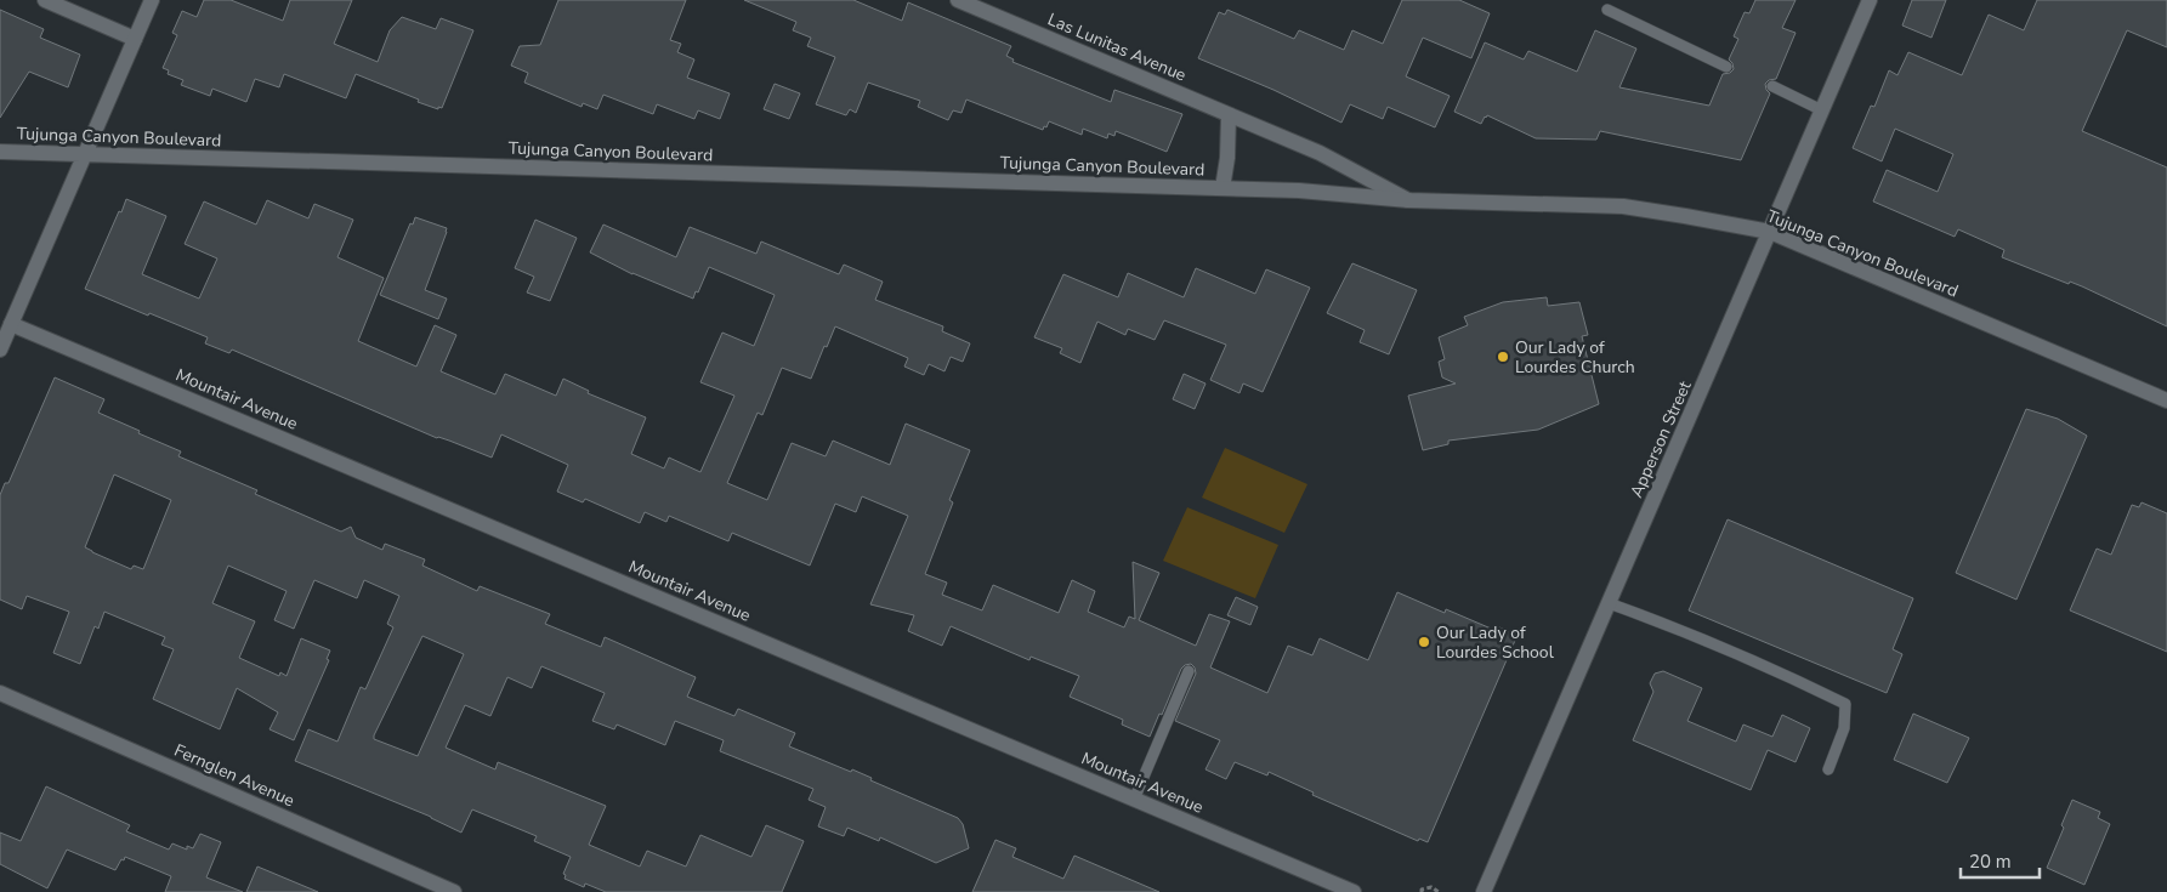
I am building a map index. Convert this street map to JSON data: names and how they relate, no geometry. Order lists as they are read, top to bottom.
{
  "streets": {
    "street": [
      "Las Lunitas Avenue",
      "Tujunga Canyon Boulevard",
      "Mountair Avenue",
      "Apperson Street",
      "Fernglen Avenue"
    ]
  },
  "crossings": [
    ["Las Lunitas Avenue", "Tujunga Canyon Boulevard"],
    ["Tujunga Canyon Boulevard", "Apperson Street"]
  ],
  "places": ["Our Lady of Lourdes Church", "Our Lady of Lourdes School"],
  "scale_bar": "20 m"
}
